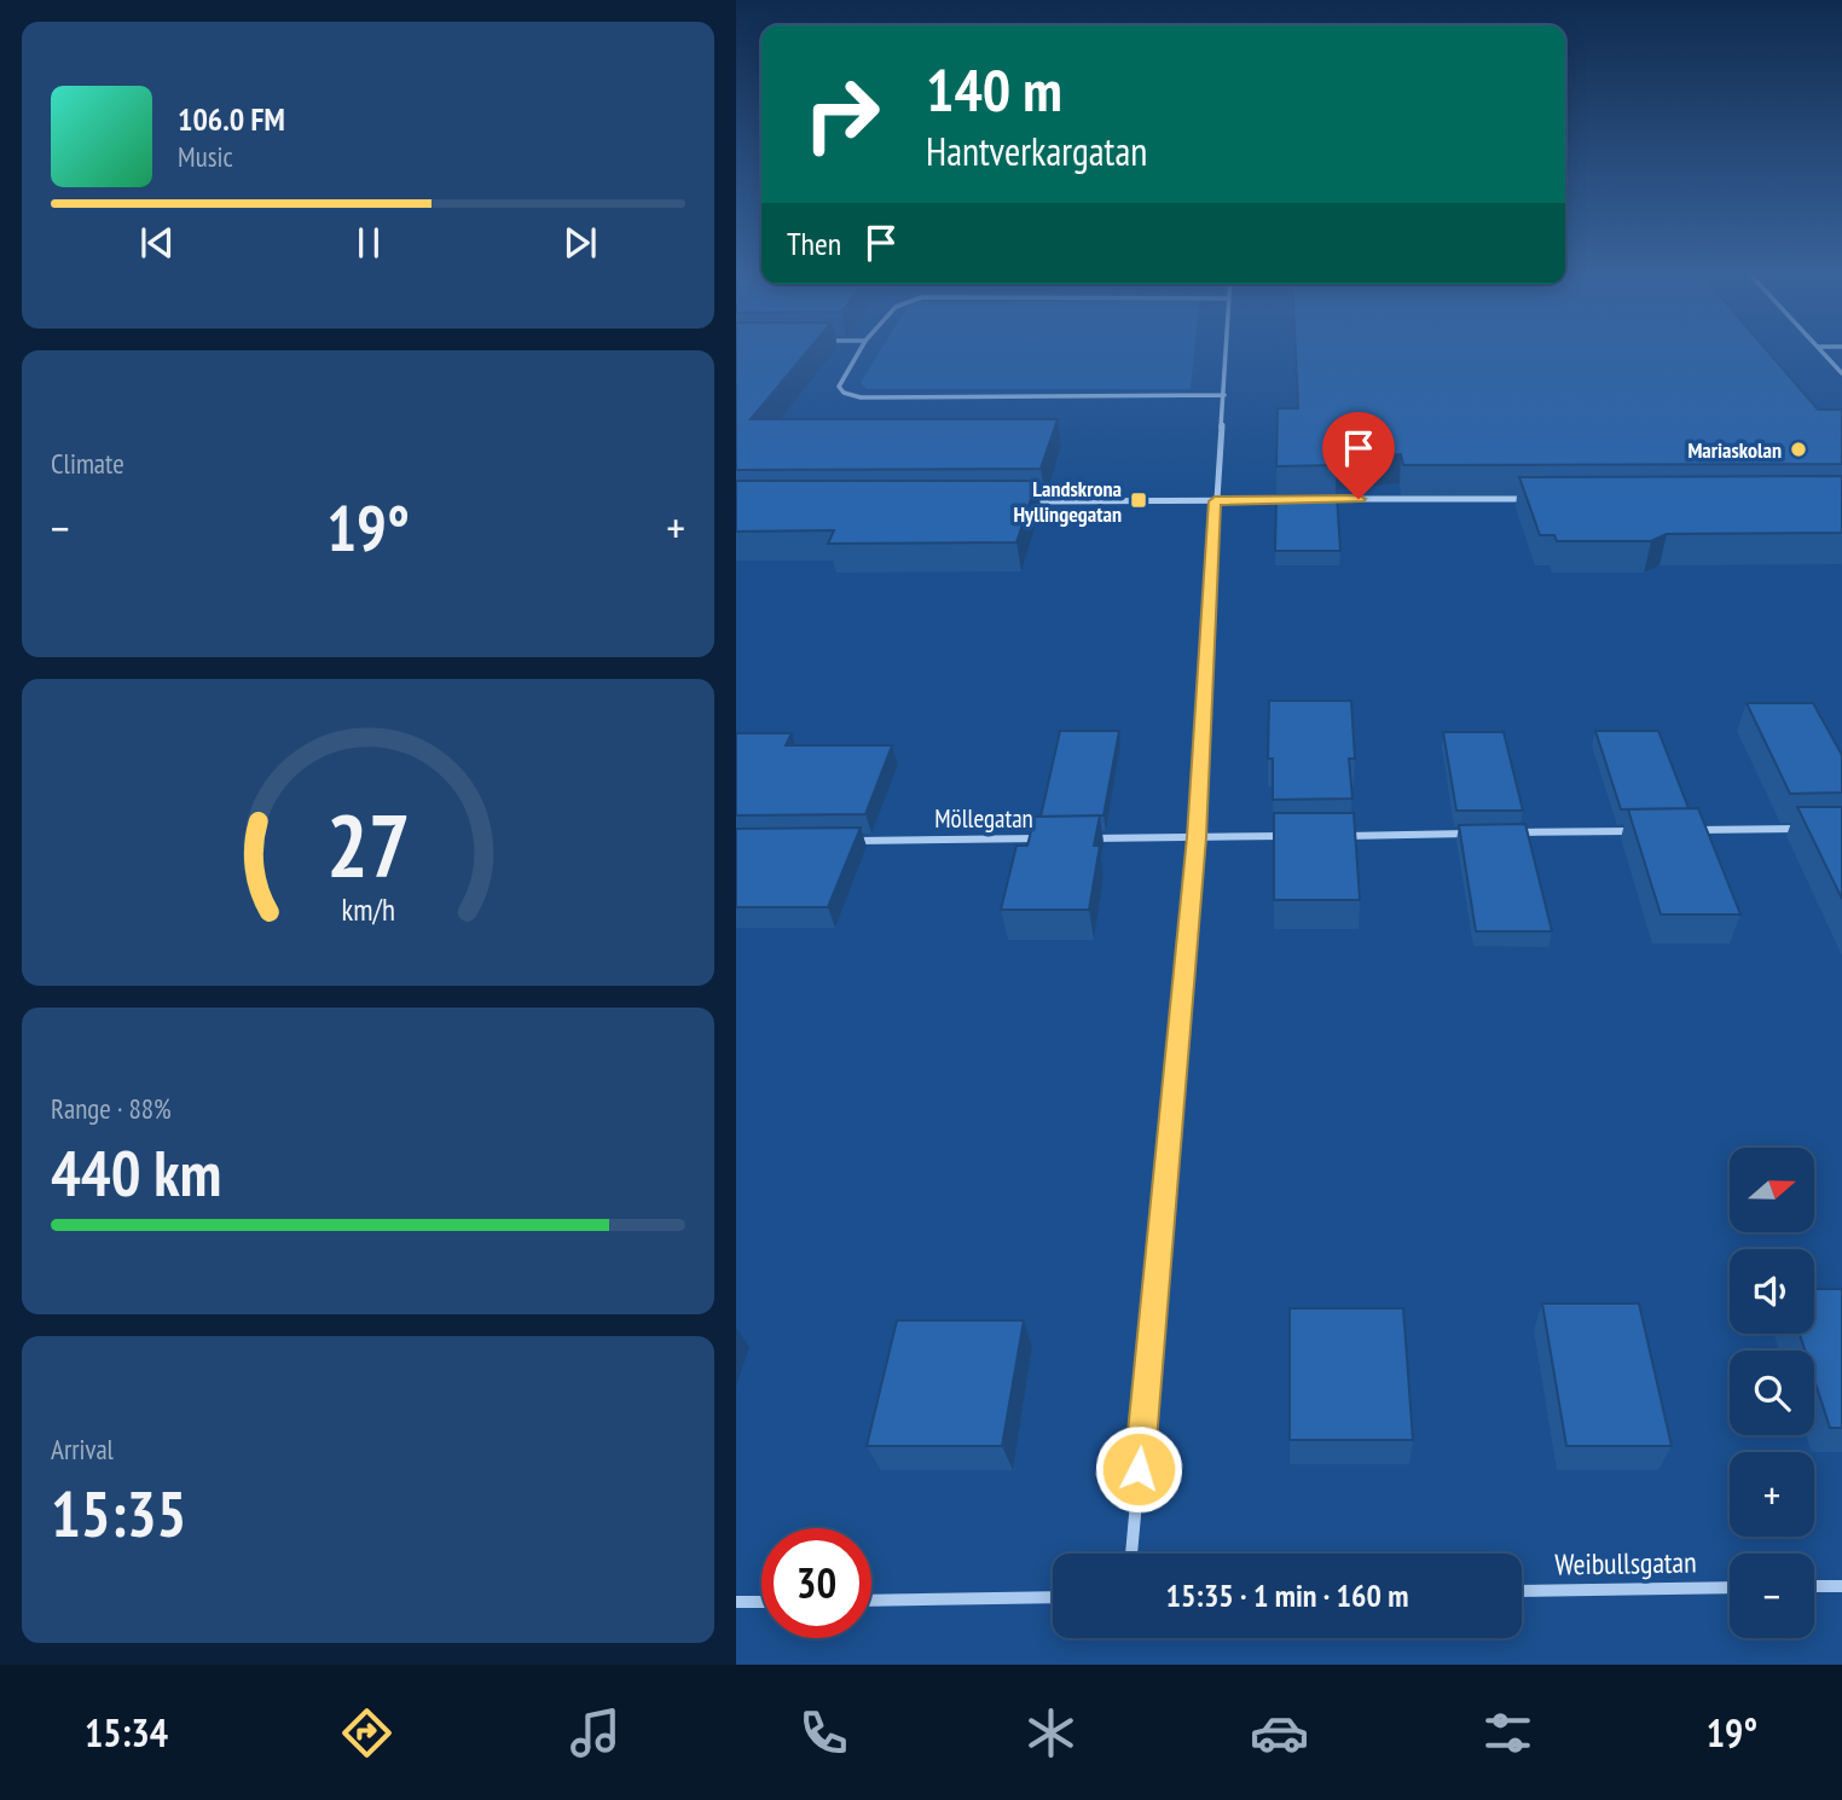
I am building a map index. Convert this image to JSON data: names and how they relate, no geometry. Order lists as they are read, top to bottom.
{
  "streets": {
    "street": ["Möllegatan", "Weibullsgatan"]
  },
  "places": {
    "other": ["Mariaskolan"],
    "transit": ["Landskrona Hyllingegatan"]
  },
  "north": "right",
  "page": {
    "turn": ["140 m", "Hantverkargatan"],
    "song": ["106.0 FM", "Music"],
    "then": "Then",
    "tile": [
      "Climate",
      ["Range · 88%", "440 km"],
      ["Arrival", "15:35"]
    ],
    "heat": ["−", "19°", "+"],
    "map_buttons": ["+", "−"],
    "limit": "30",
    "trip": "15:35 · 1 min · 160 m",
    "tabs": ["15:34", "19°"],
    "gauge": ["27", "km/h"]
  }
}
